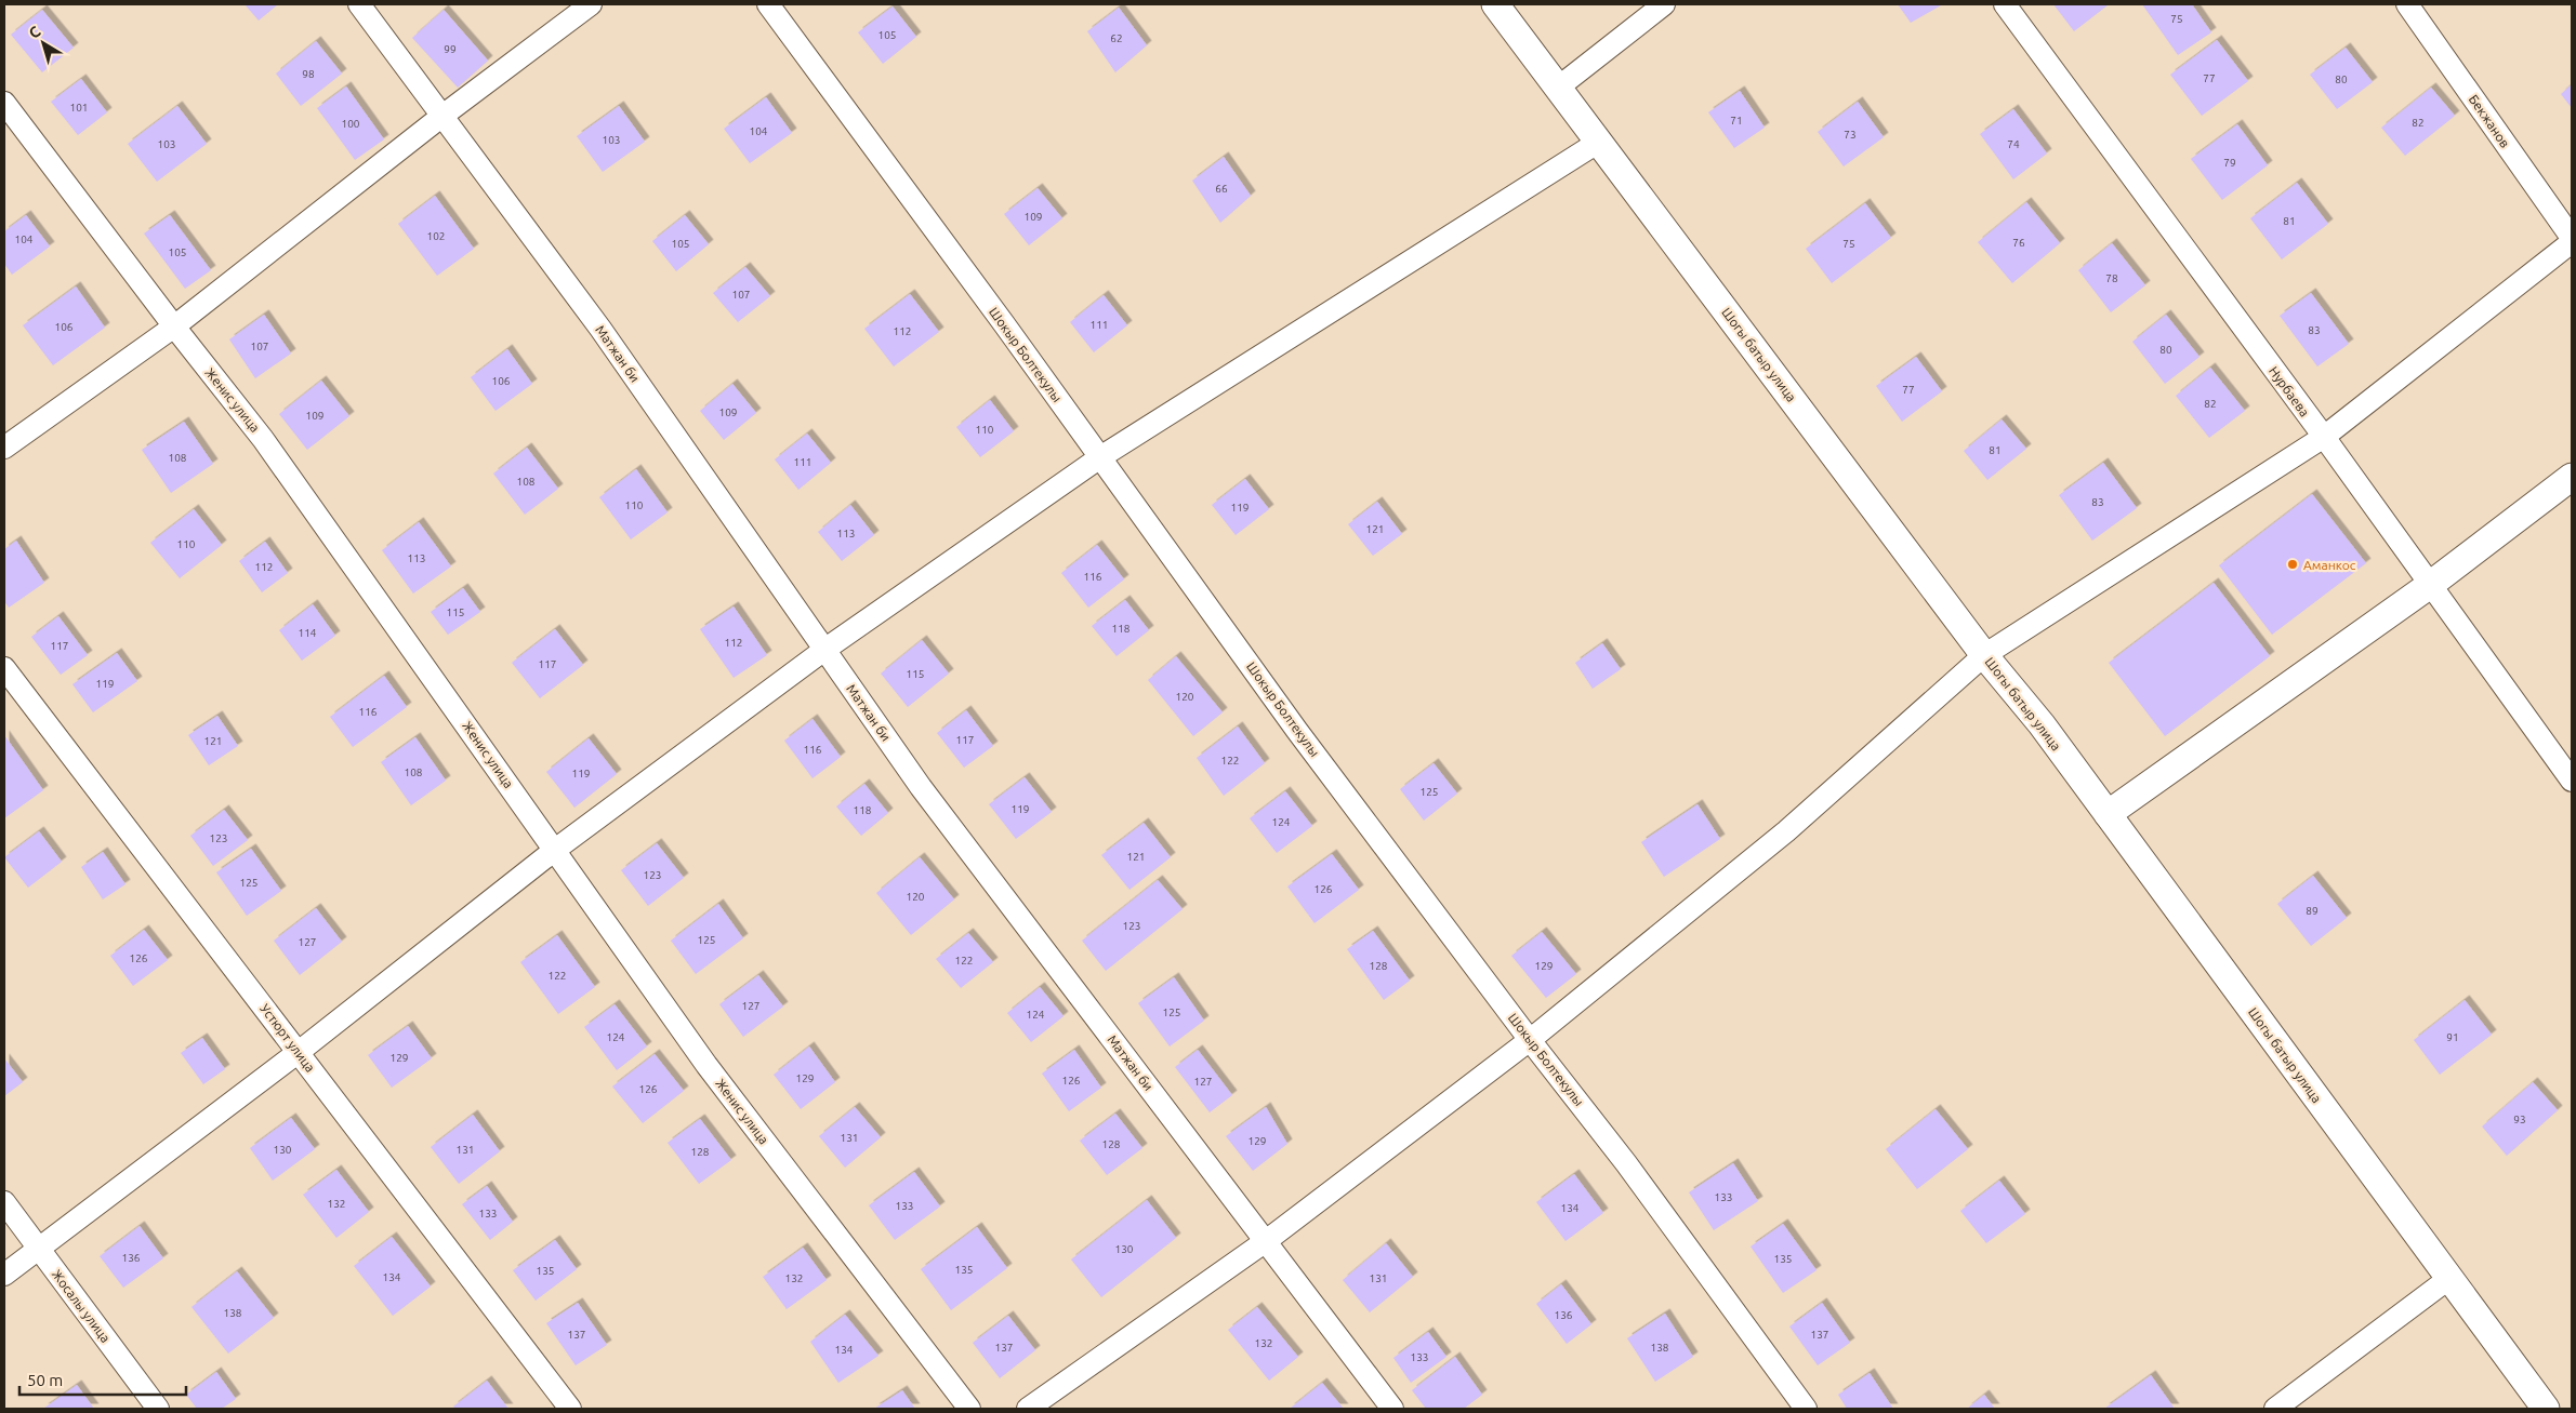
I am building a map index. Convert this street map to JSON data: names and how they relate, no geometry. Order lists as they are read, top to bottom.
{
  "streets": {
    "street": [
      "Бекжанов",
      "Матжан би",
      "Шокыр Болтекулы",
      "Шогы батыр улица",
      "Нурбаева",
      "Женис улица",
      "Устюрт улица",
      "Жосалы улица"
    ]
  },
  "places": ["Аманкос"],
  "house_numbers": [
    "75",
    "105",
    "62",
    "99",
    "98",
    "77",
    "80",
    "101",
    "71",
    "82",
    "100",
    "104",
    "73",
    "103",
    "103",
    "74",
    "79",
    "66",
    "109",
    "81",
    "102",
    "104",
    "76",
    "105",
    "75",
    "105",
    "78",
    "107",
    "111",
    "106",
    "83",
    "112",
    "107",
    "80",
    "106",
    "77",
    "82",
    "109",
    "109",
    "110",
    "81",
    "108",
    "111",
    "108",
    "83",
    "110",
    "119",
    "121",
    "113",
    "110",
    "113",
    "112",
    "116",
    "115",
    "118",
    "114",
    "112",
    "117",
    "117",
    "115",
    "119",
    "120",
    "116",
    "117",
    "121",
    "116",
    "122",
    "108",
    "119",
    "125",
    "119",
    "118",
    "124",
    "123",
    "121",
    "123",
    "125",
    "126",
    "120",
    "89",
    "123",
    "125",
    "127",
    "126",
    "122",
    "128",
    "129",
    "122",
    "127",
    "125",
    "124",
    "124",
    "91",
    "129",
    "129",
    "126",
    "127",
    "126",
    "93",
    "131",
    "129",
    "128",
    "130",
    "131",
    "128",
    "133",
    "132",
    "133",
    "134",
    "133",
    "130",
    "136",
    "135",
    "135",
    "135",
    "134",
    "132",
    "131",
    "138",
    "136",
    "137",
    "137",
    "132",
    "137",
    "138",
    "134",
    "133"
  ],
  "scale_bar": "50 m",
  "north": "top left"
}
